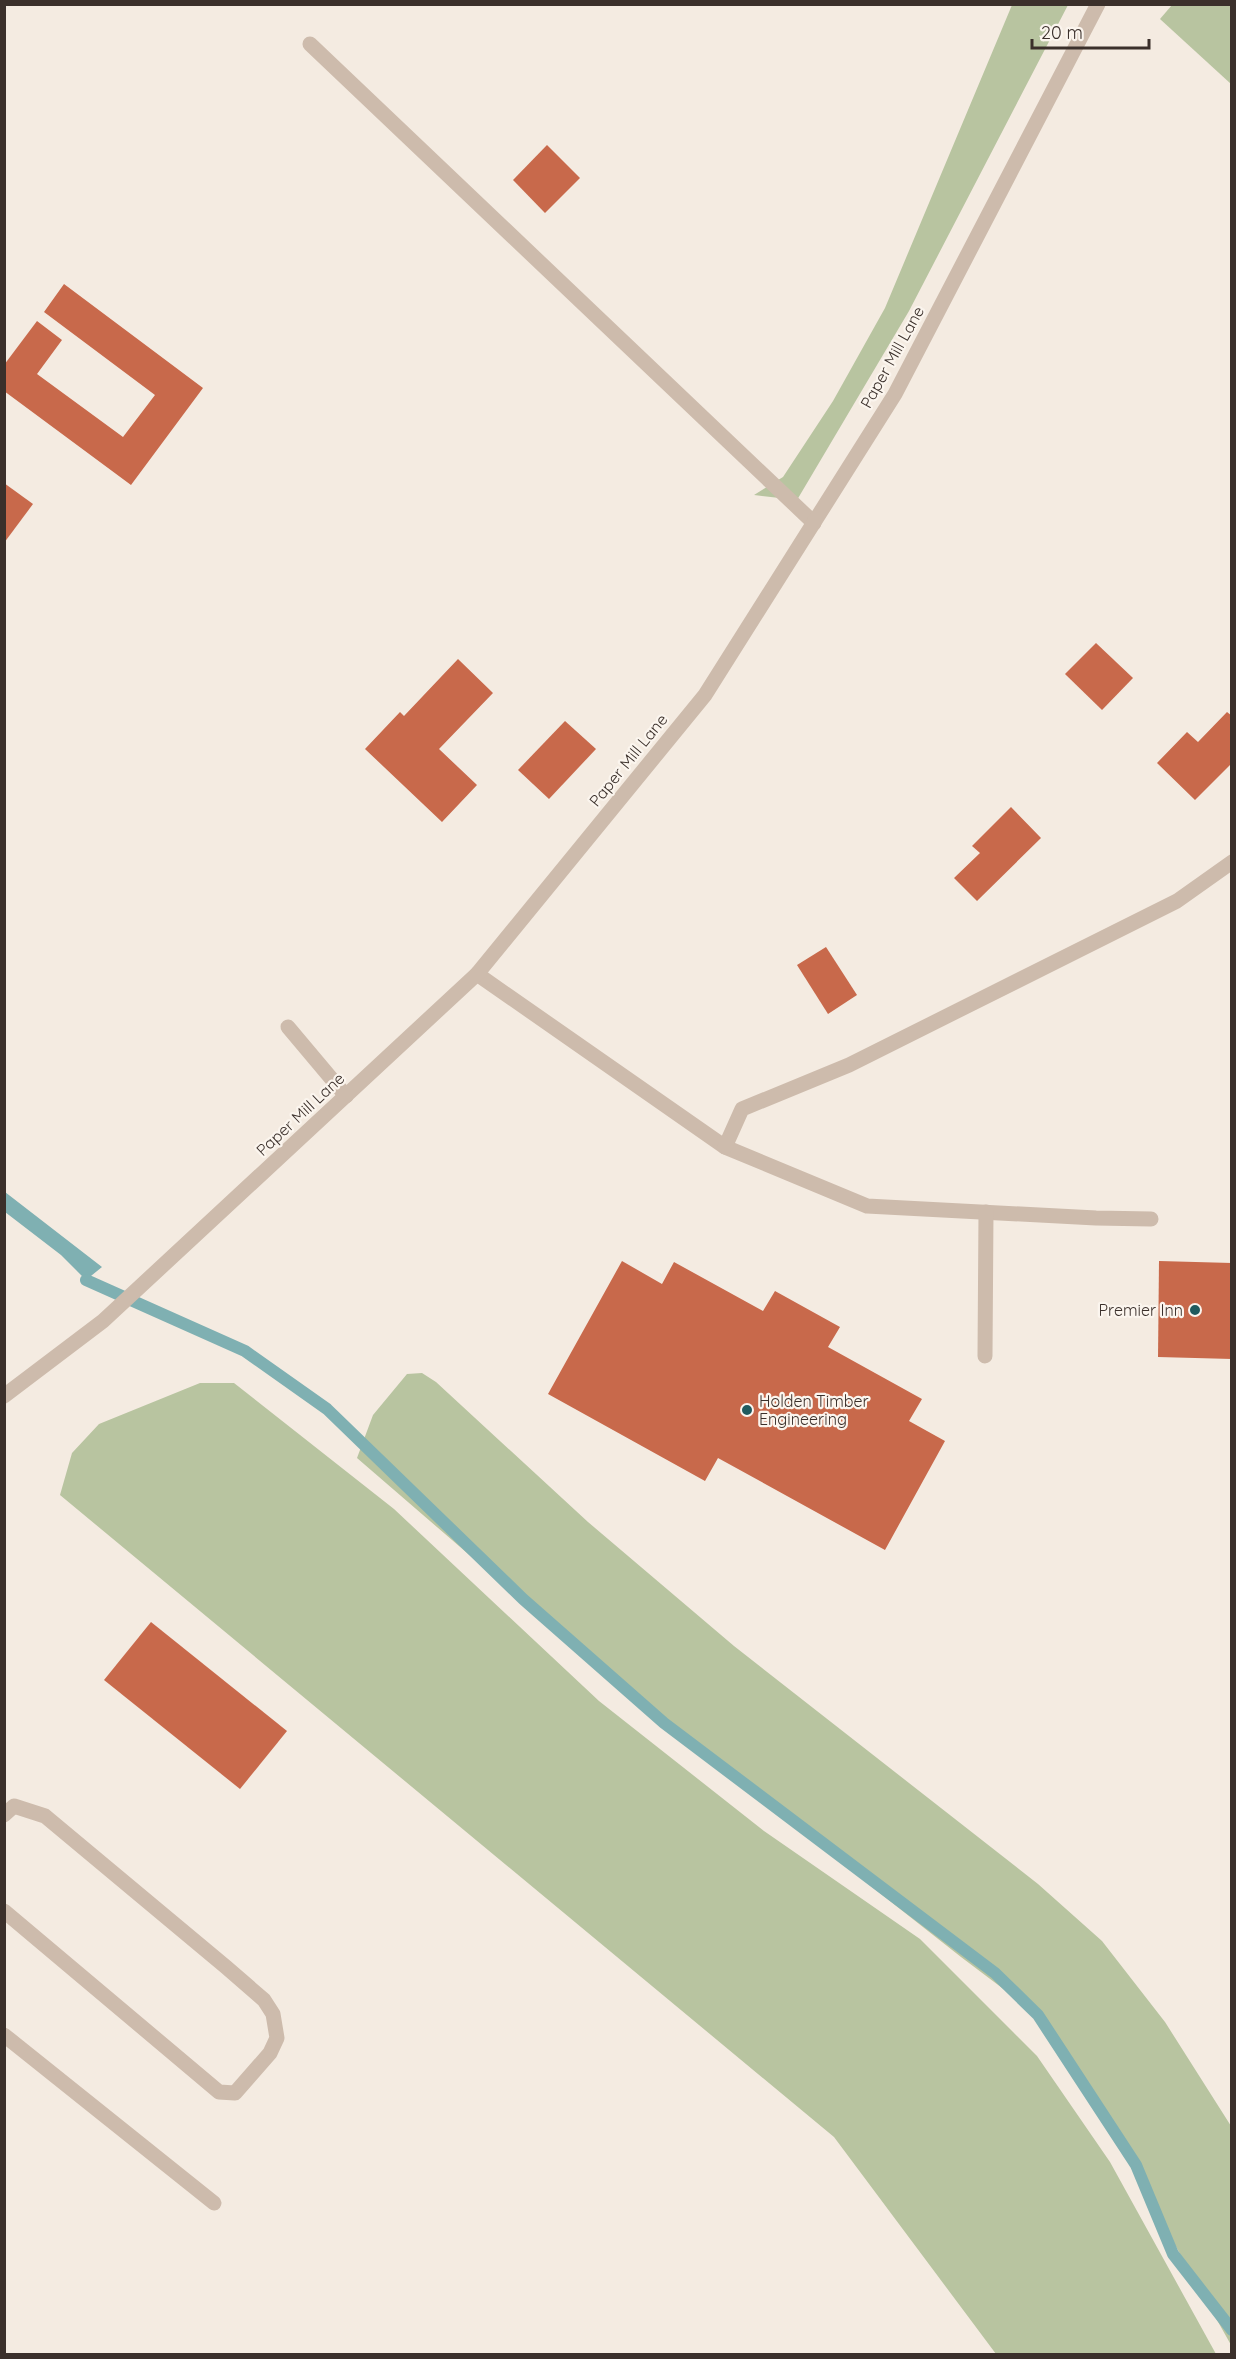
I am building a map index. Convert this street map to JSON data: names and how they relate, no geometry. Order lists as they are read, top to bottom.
{
  "streets": {
    "street": ["Paper Mill Lane"]
  },
  "places": ["Premier Inn", "Holden Timber Engineering"],
  "scale_bar": "20 m"
}
